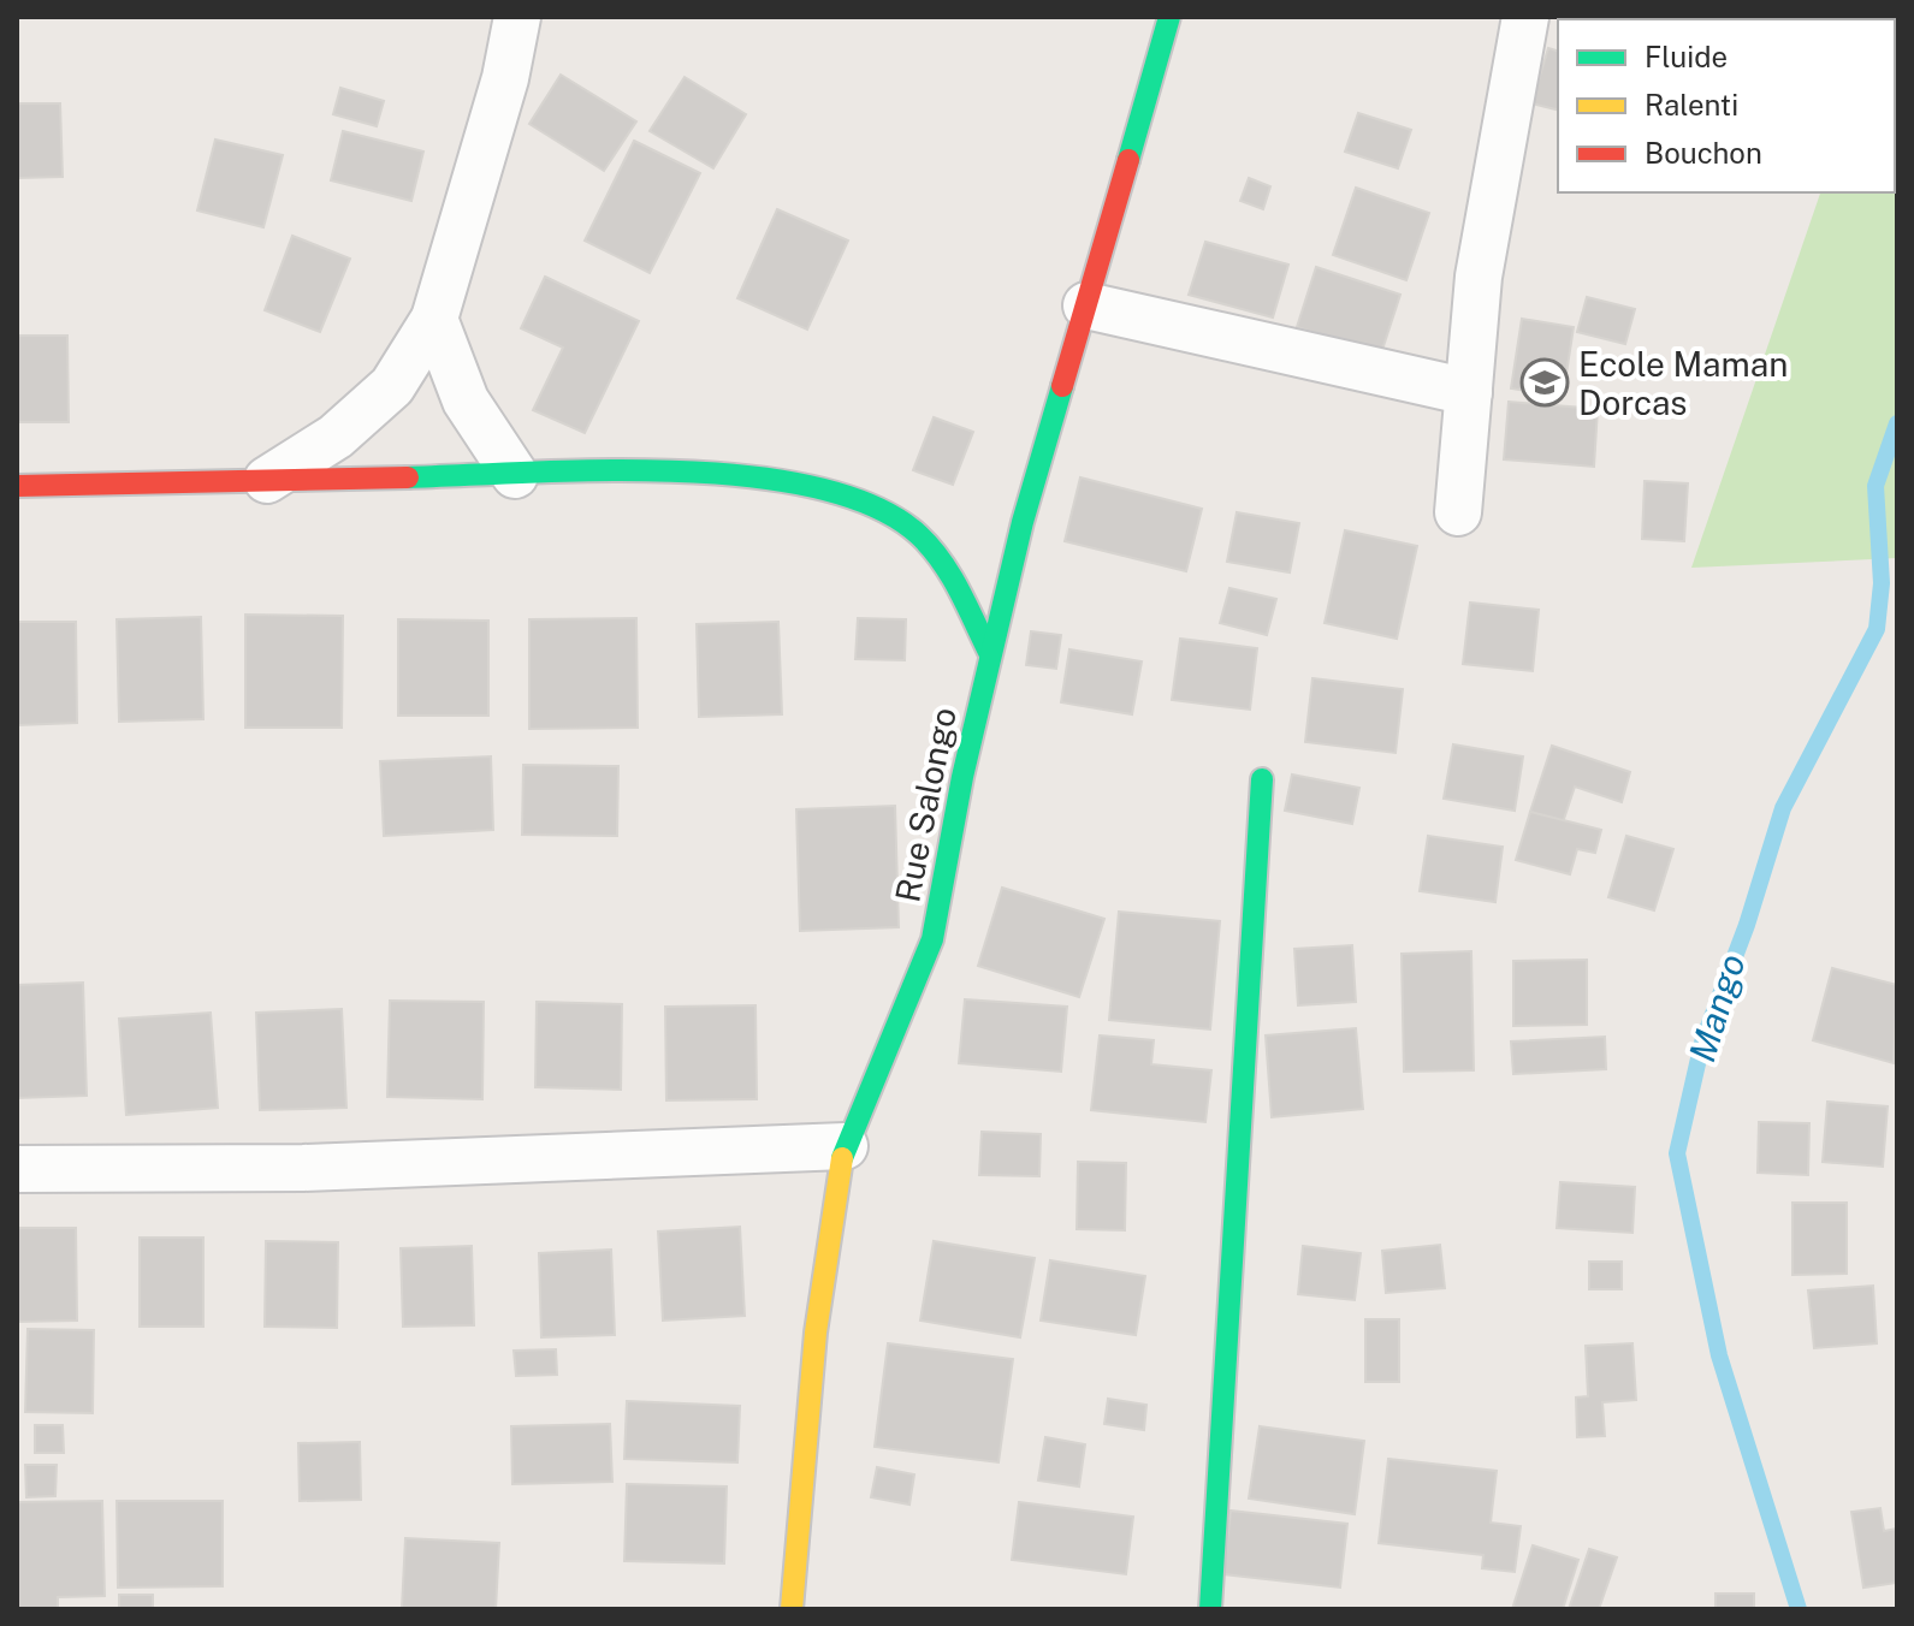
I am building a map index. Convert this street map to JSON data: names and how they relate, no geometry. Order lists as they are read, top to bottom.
{
  "streets": {
    "street": ["Rue Salongo"]
  },
  "water": ["Mango"],
  "places": {
    "school or university": ["Ecole Maman Dorcas"]
  },
  "legend": ["Fluide", "Ralenti", "Bouchon"]
}
